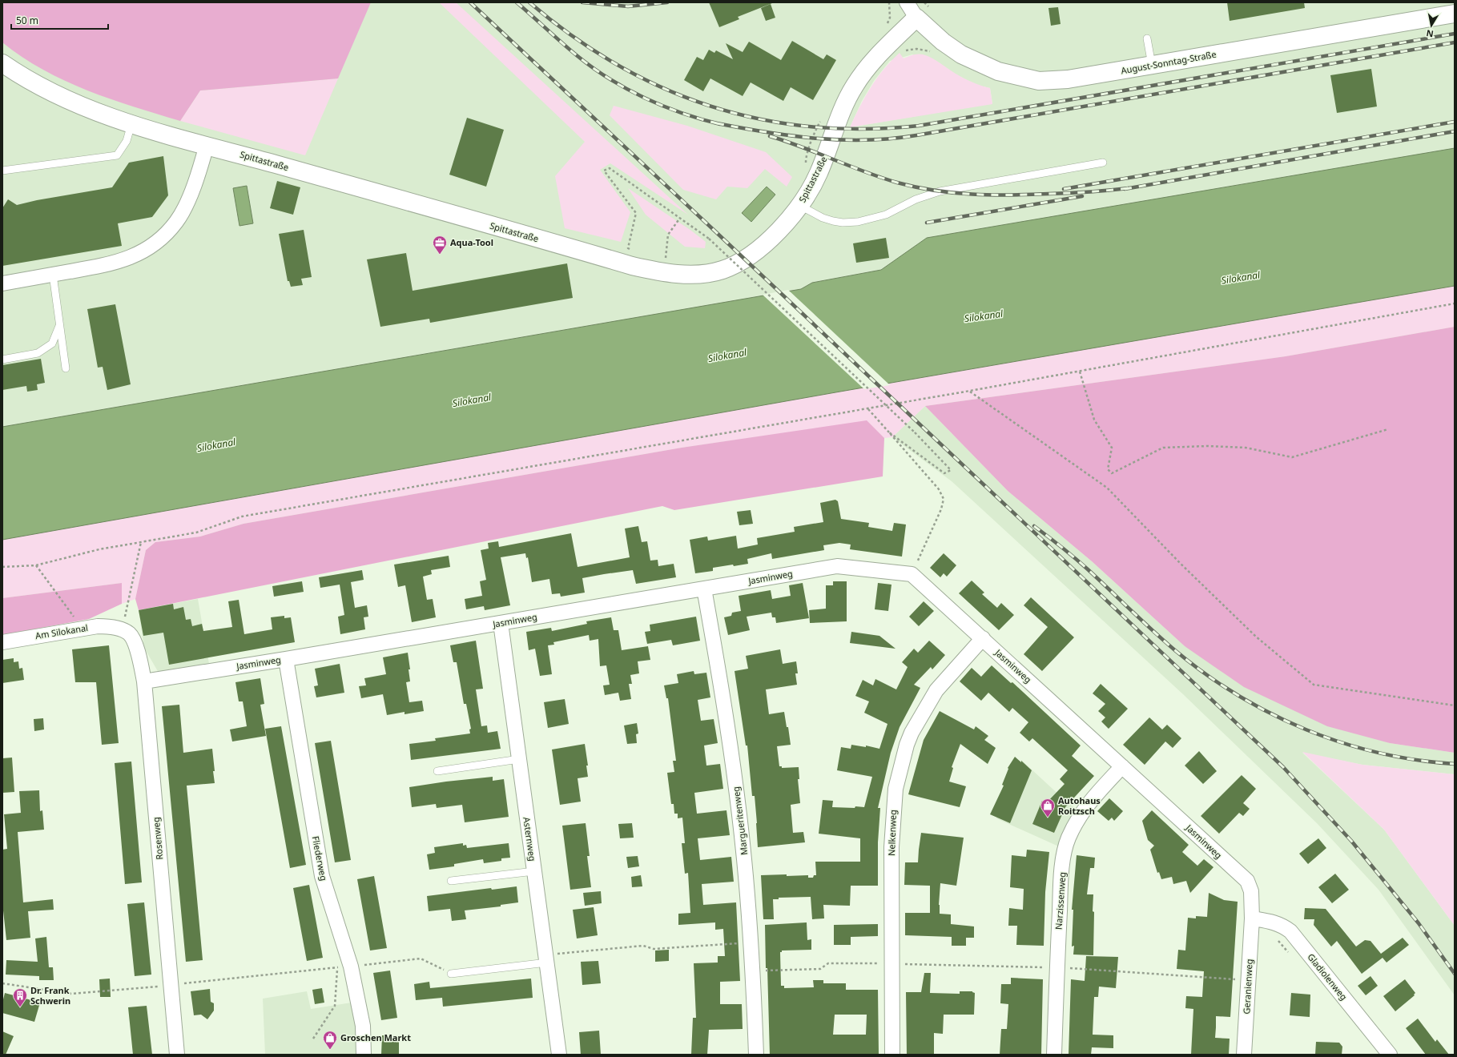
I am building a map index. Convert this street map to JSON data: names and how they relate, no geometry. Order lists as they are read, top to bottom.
{
  "streets": {
    "street": [
      "August-Sonntag-Straße",
      "Spittastraße",
      "Jasminweg",
      "Am Silokanal",
      "Margueritenweg",
      "Nelkenweg",
      "Rosenweg",
      "Asternweg",
      "Fliederweg",
      "Narzissenweg",
      "Gladiolenweg",
      "Geranienweg"
    ]
  },
  "crossings": [
    ["August-Sonntag-Straße", "Spittastraße"],
    ["Jasminweg", "Margueritenweg"],
    ["Jasminweg", "Nelkenweg"],
    ["Jasminweg", "Rosenweg"],
    ["Jasminweg", "Asternweg"],
    ["Jasminweg", "Fliederweg"],
    ["Jasminweg", "Narzissenweg"],
    ["Jasminweg", "Gladiolenweg"],
    ["Jasminweg", "Geranienweg"],
    ["Am Silokanal", "Rosenweg"],
    ["Gladiolenweg", "Geranienweg"]
  ],
  "water": ["Silokanal"],
  "places": {
    "office": ["Aqua-Tool"],
    "shop": ["Autohaus Roitzsch", "Groschen Markt"],
    "building": ["Dr. Frank Schwerin"]
  },
  "scale_bar": "50 m",
  "north": "bottom"
}
